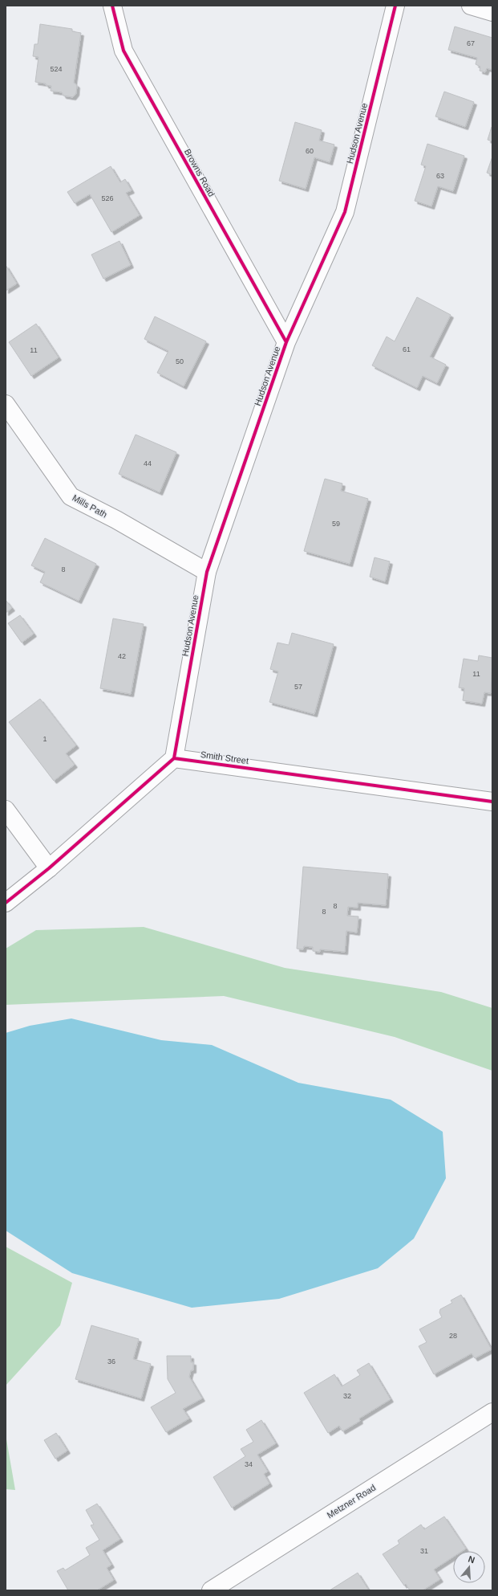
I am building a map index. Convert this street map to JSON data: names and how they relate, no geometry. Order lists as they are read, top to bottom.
{
  "streets": {
    "street": [
      "Hudson Avenue",
      "Browns Road",
      "Mills Path",
      "Smith Street",
      "Metzner Road"
    ]
  },
  "crossings": [
    ["Hudson Avenue", "Browns Road"],
    ["Hudson Avenue", "Mills Path"],
    ["Hudson Avenue", "Smith Street"]
  ],
  "house_numbers": [
    "67",
    "524",
    "60",
    "63",
    "526",
    "61",
    "11",
    "50",
    "44",
    "59",
    "8",
    "42",
    "11",
    "57",
    "1",
    "8",
    "8",
    "28",
    "36",
    "32",
    "34",
    "31"
  ],
  "north": "top"
}
